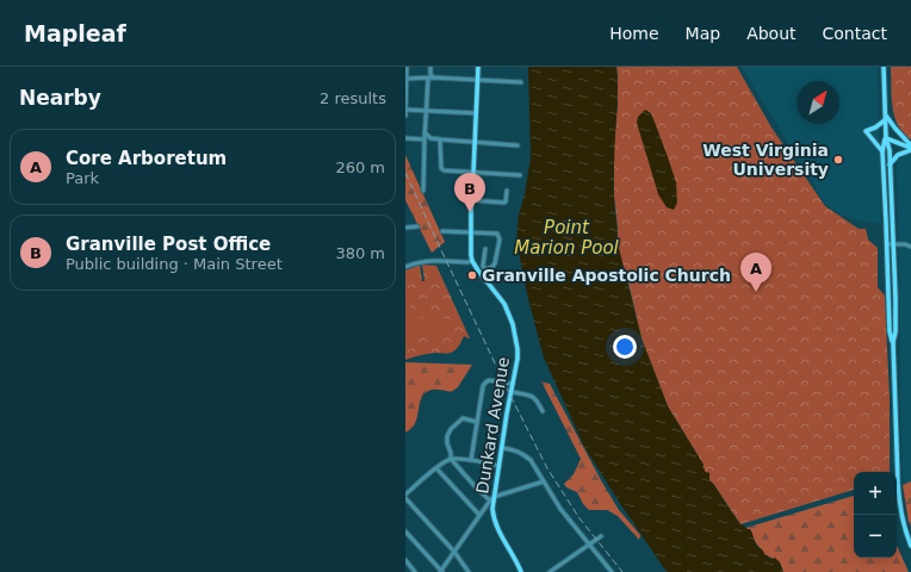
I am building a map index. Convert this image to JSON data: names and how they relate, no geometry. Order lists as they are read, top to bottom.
{
  "streets": {
    "main road": ["Dunkard Avenue"]
  },
  "water": ["Point Marion Pool"],
  "places": ["West Virginia University", "Granville Apostolic Church"],
  "north": "top right",
  "page": {
    "header": "Mapleaf",
    "nav": [
      "Home",
      "Map",
      "About",
      "Contact"
    ],
    "heading": ["Nearby", "2 results"],
    "list": [
      {
        "mark": "A",
        "name": "Core Arboretum",
        "note": "Park",
        "value": "260 m"
      },
      {
        "mark": "B",
        "name": "Granville Post Office",
        "note": "Public building · Main Street",
        "value": "380 m"
      }
    ],
    "pins": ["B", "A"],
    "map_buttons": ["+", "−"]
  }
}
